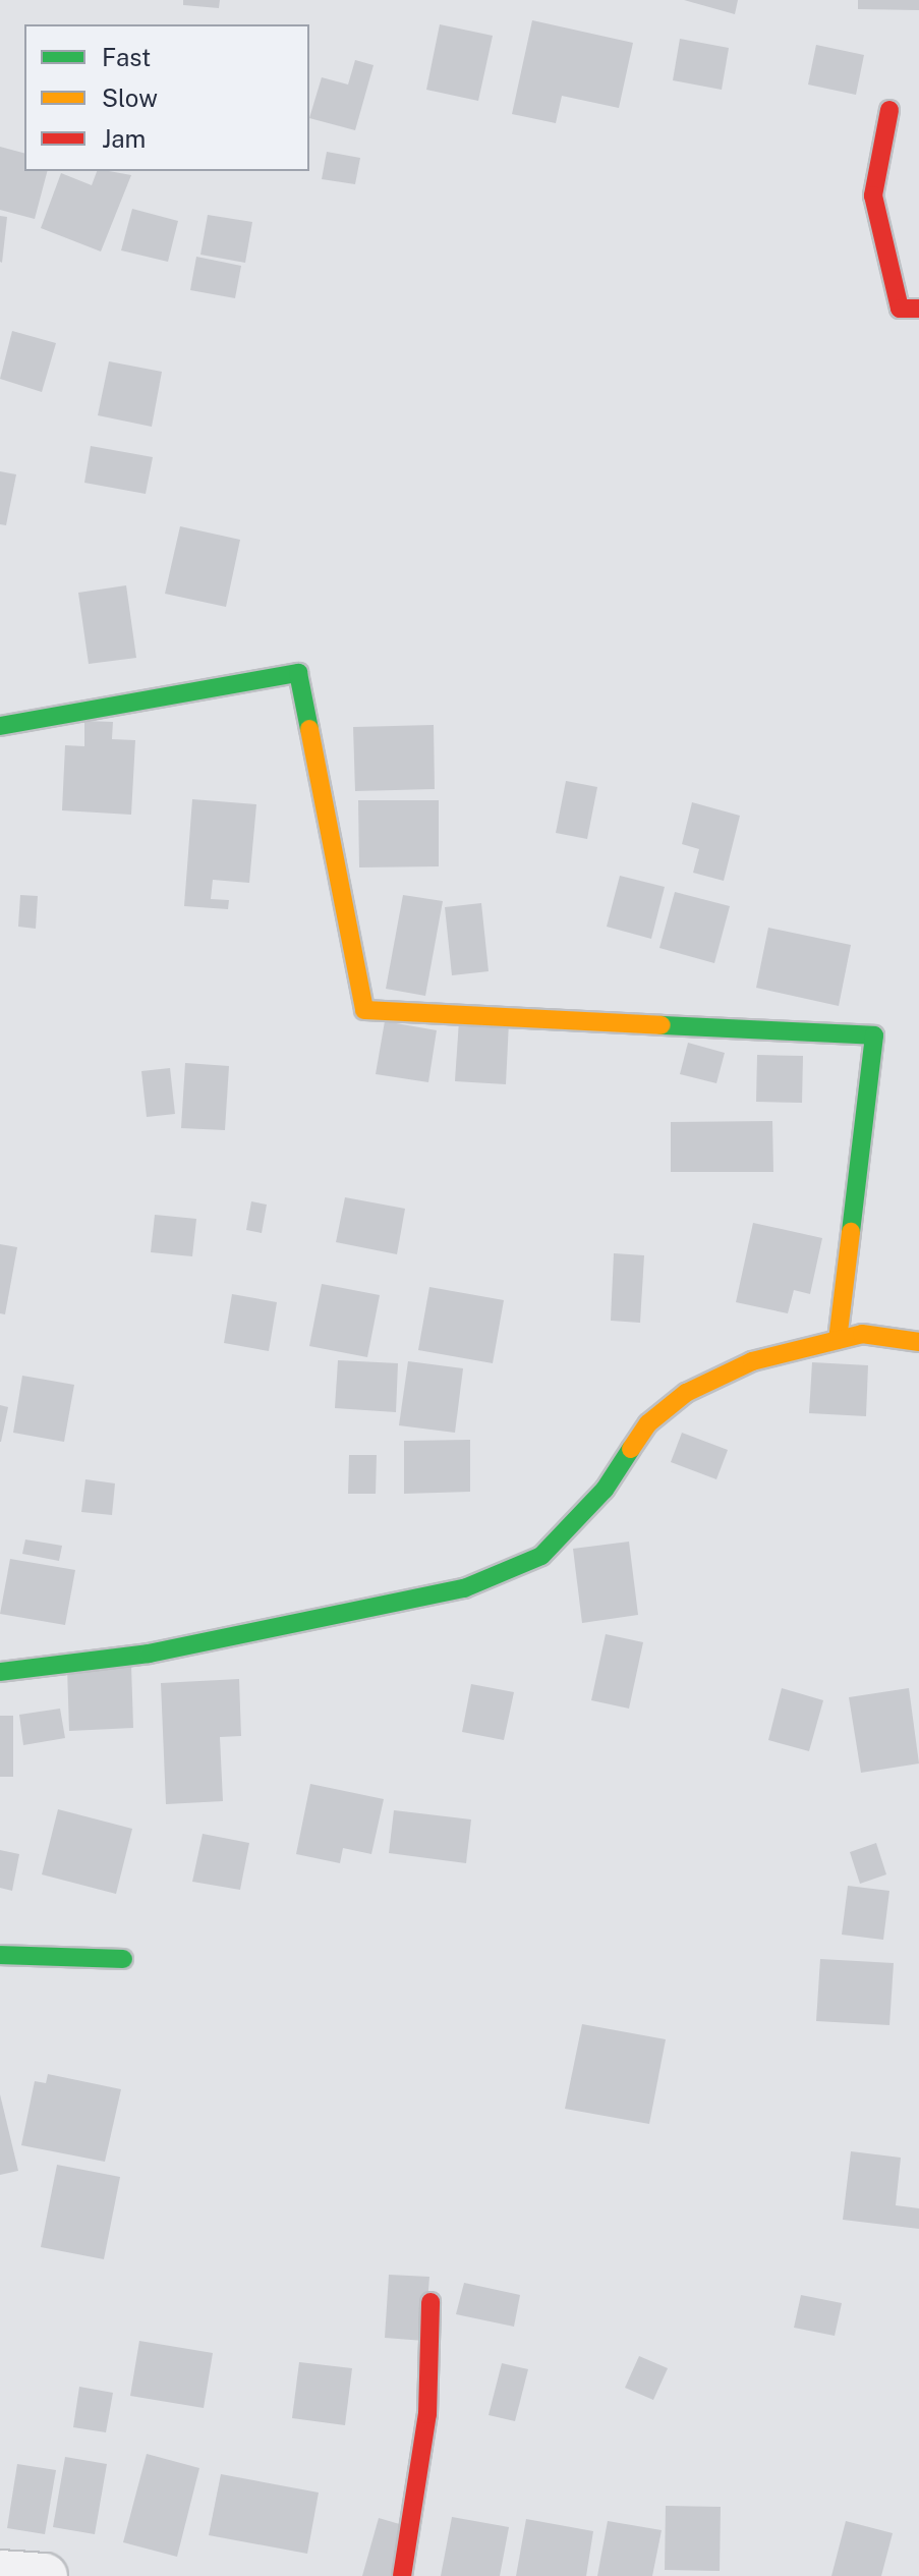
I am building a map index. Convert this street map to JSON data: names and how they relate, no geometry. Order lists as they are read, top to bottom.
{
  "legend": ["Fast", "Slow", "Jam"]
}
